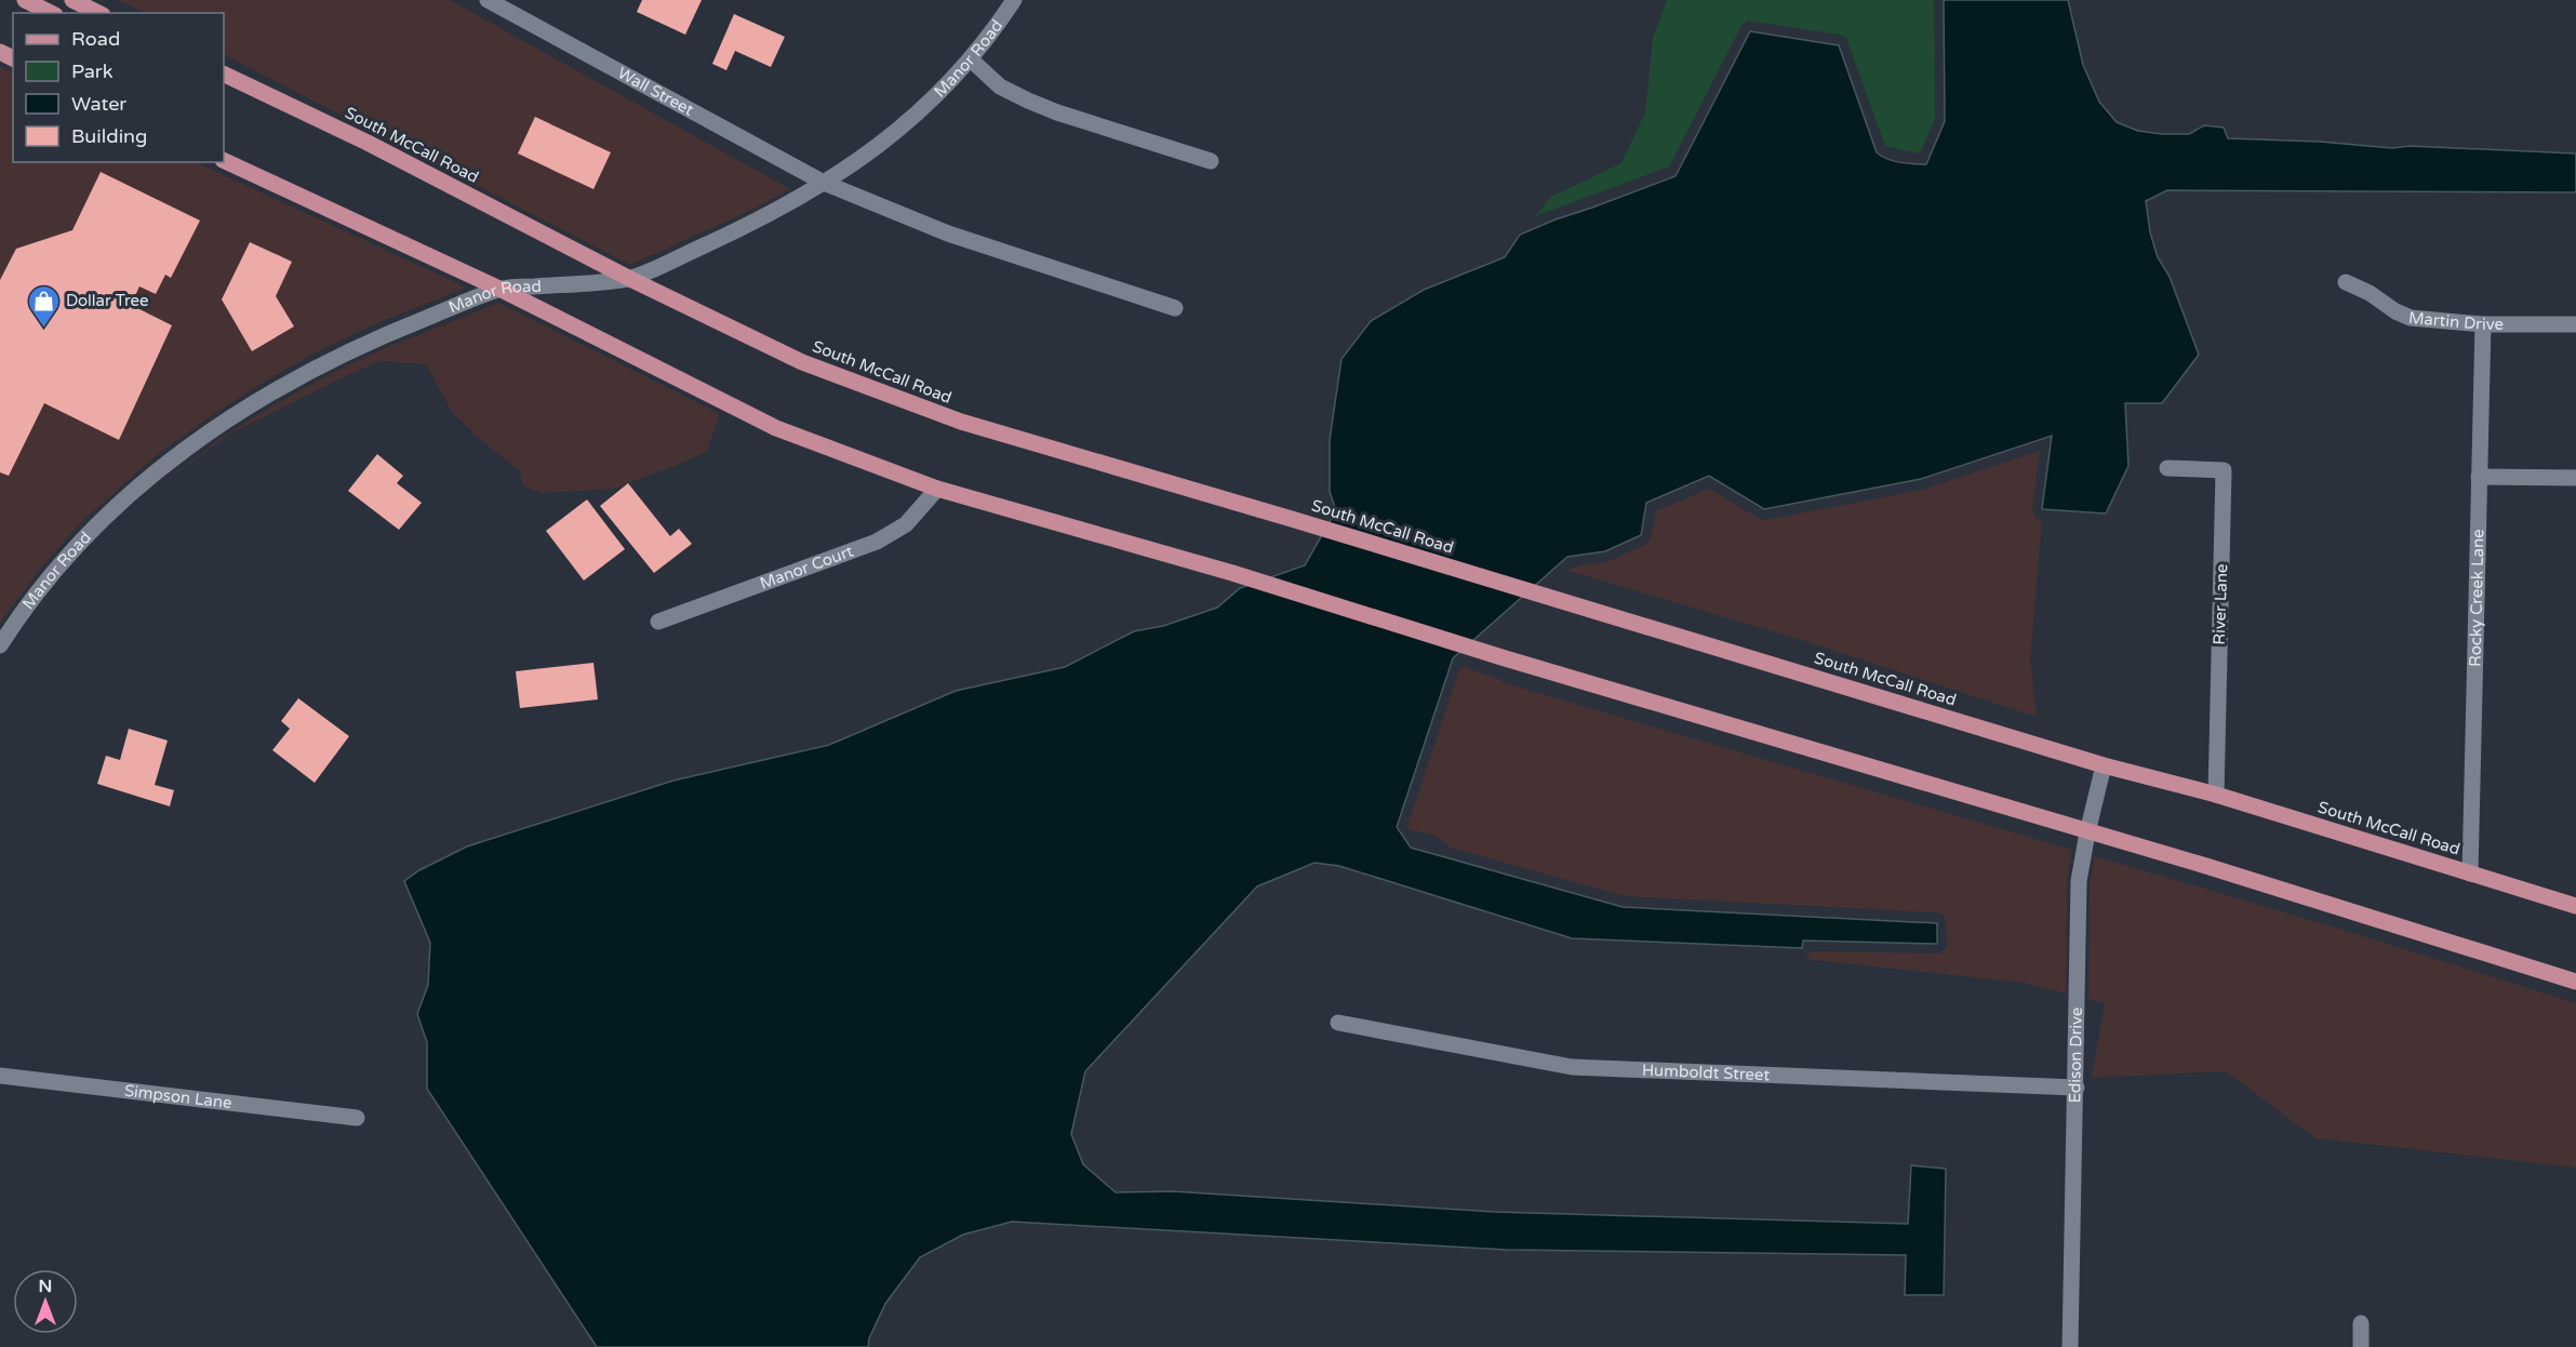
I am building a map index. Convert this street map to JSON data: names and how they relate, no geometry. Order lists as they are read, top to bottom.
{
  "streets": {
    "main road": ["South McCall Road"],
    "street": [
      "Manor Road",
      "Wall Street",
      "Martin Drive",
      "Manor Court",
      "Rocky Creek Lane",
      "River Lane",
      "Edison Drive",
      "Humboldt Street",
      "Simpson Lane"
    ]
  },
  "crossings": [
    ["Manor Road", "Wall Street"],
    ["Manor Road", "South McCall Road"],
    ["South McCall Road", "Rocky Creek Lane"],
    ["South McCall Road", "River Lane"],
    ["South McCall Road", "Edison Drive"],
    ["Martin Drive", "Rocky Creek Lane"],
    ["Edison Drive", "Humboldt Street"]
  ],
  "places": {
    "shop": ["Dollar Tree"]
  },
  "legend": [
    "Road",
    "Park",
    "Water",
    "Building"
  ],
  "north": "top"
}
